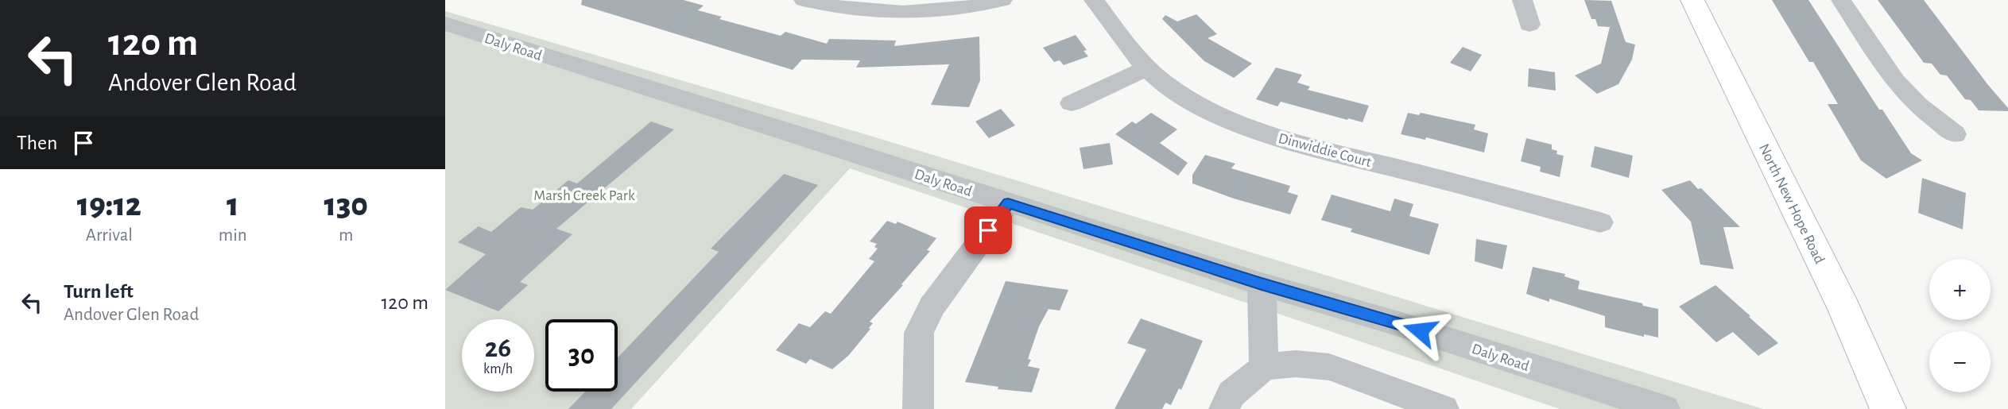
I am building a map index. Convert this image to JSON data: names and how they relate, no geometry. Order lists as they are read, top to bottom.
{
  "streets": {
    "main road": ["North New Hope Road"],
    "street": ["Daly Road", "Dinwiddie Court"]
  },
  "parks": ["Marsh Creek Park"],
  "page": {
    "turn": ["120 m", "Andover Glen Road"],
    "then": "Then",
    "eta": [
      "19:12",
      "Arrival",
      "1",
      "min",
      "130",
      "m"
    ],
    "map_buttons": ["+", "−"],
    "list": [
      {
        "name": "Turn left",
        "note": "Andover Glen Road",
        "value": "120 m"
      }
    ],
    "speed": "26 km/h",
    "limit": "30"
  }
}
